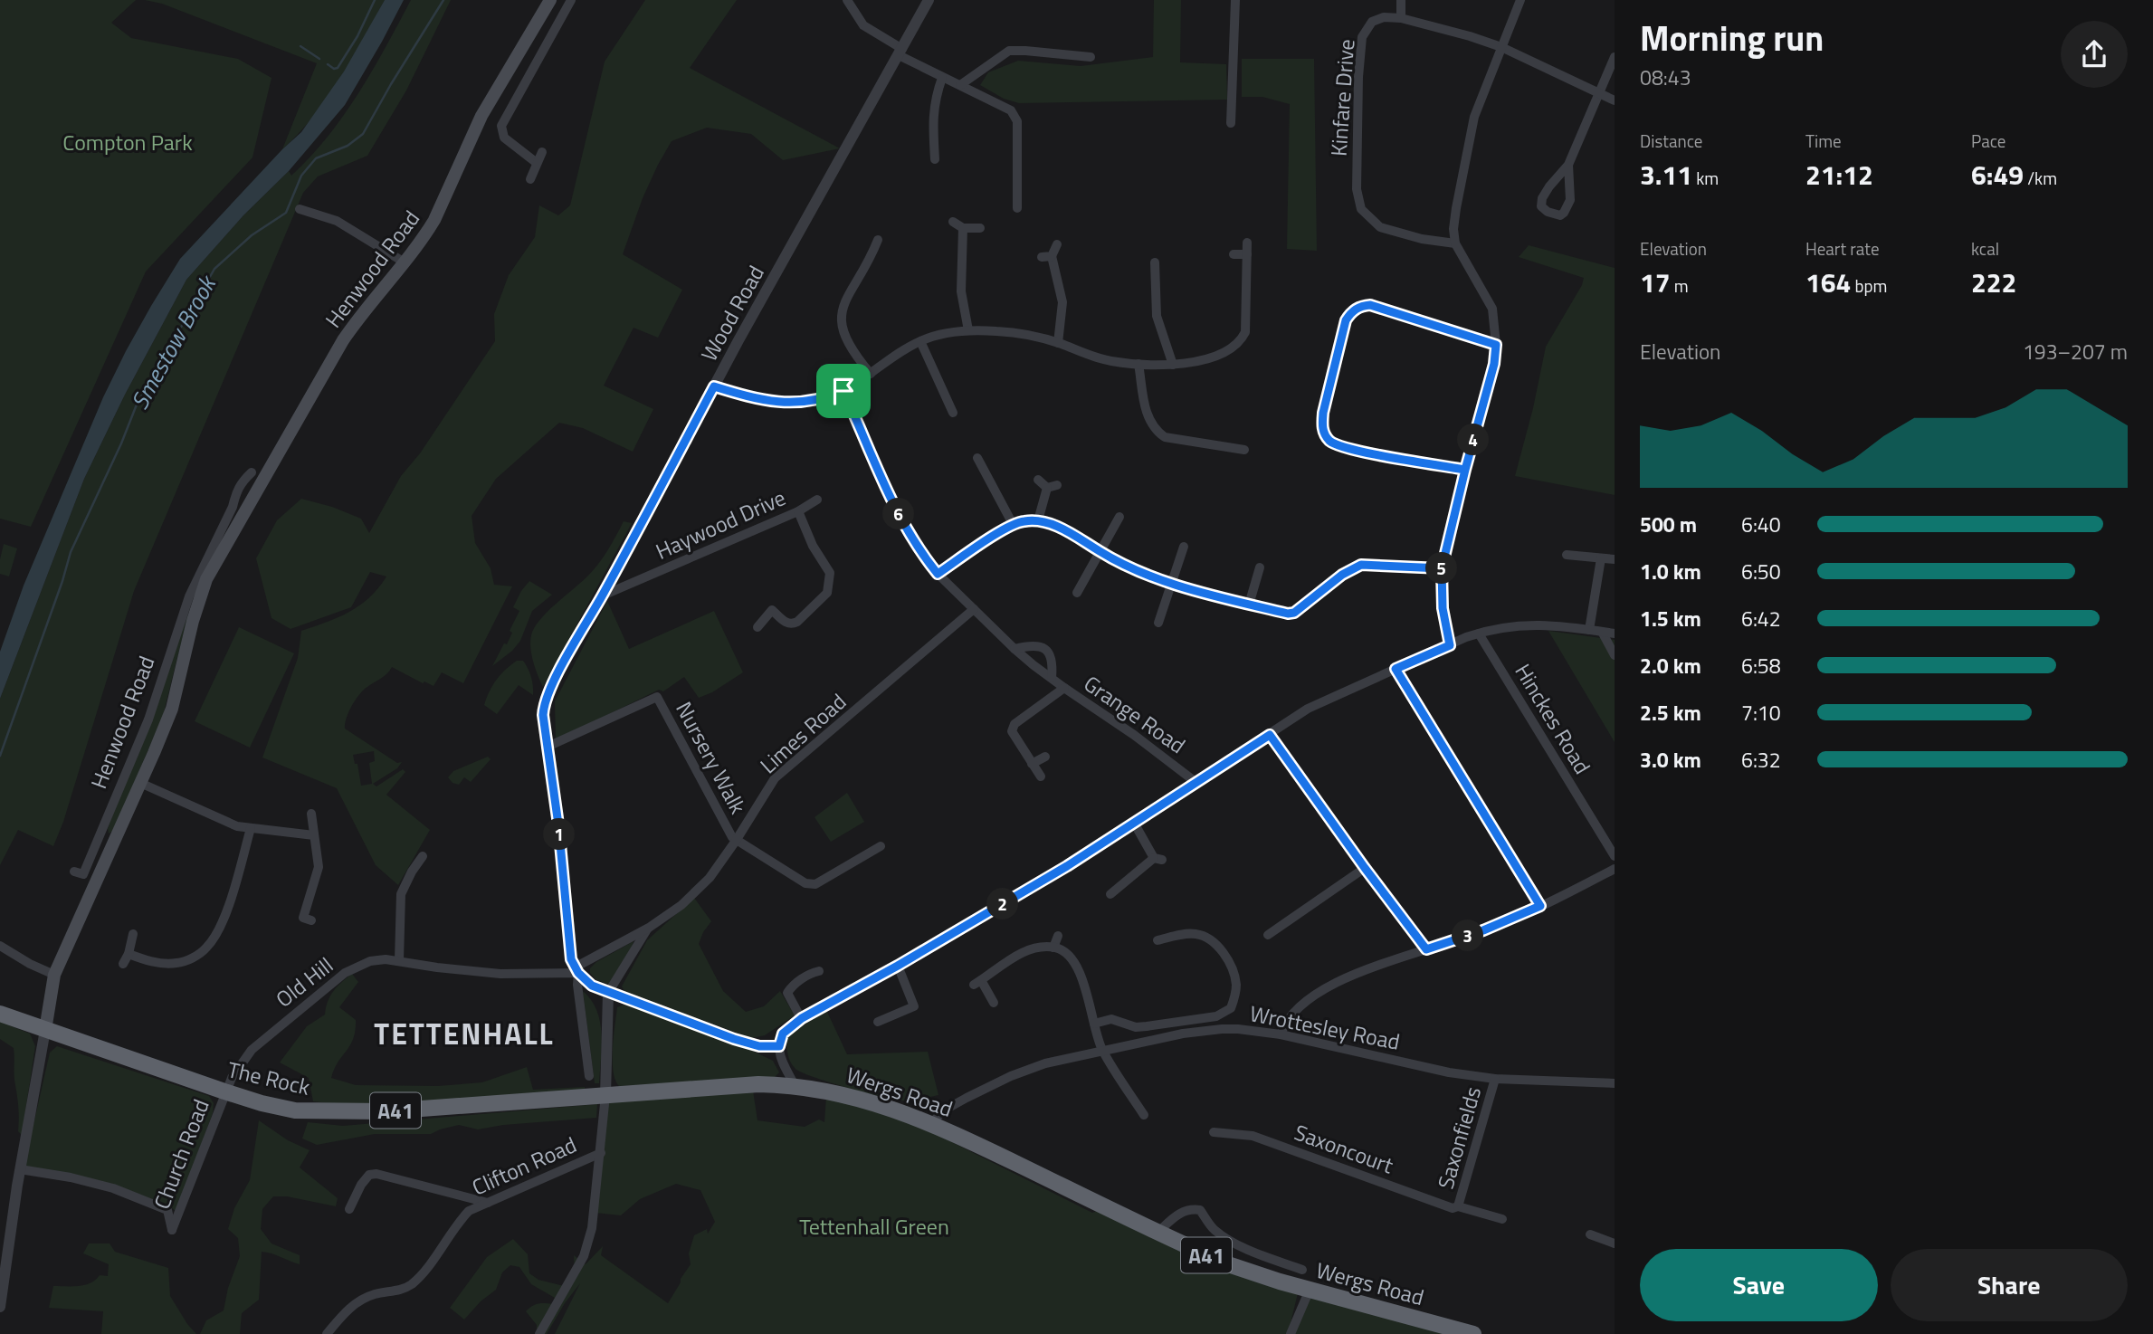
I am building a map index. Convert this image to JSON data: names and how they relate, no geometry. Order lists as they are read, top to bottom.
{
  "streets": {
    "highway": ["The Rock", "Wergs Road", "A41"],
    "main road": ["Henwood Road"],
    "street": [
      "Kinfare Drive",
      "Wood Road",
      "Haywood Drive",
      "Grange Road",
      "Hinckes Road",
      "Limes Road",
      "Nursery Walk",
      "Old Hill",
      "Wrottesley Road",
      "Saxonfields",
      "Saxoncourt",
      "Church Road",
      "Clifton Road"
    ]
  },
  "crossings": [
    ["Henwood Road", "The Rock"],
    ["Henwood Road", "A41"],
    ["Wood Road", "Haywood Drive"],
    ["Wood Road", "Nursery Walk"],
    ["Grange Road", "Limes Road"],
    ["Limes Road", "Nursery Walk"],
    ["Limes Road", "Old Hill"],
    ["Old Hill", "The Rock"],
    ["Old Hill", "Church Road"],
    ["Wrottesley Road", "Wergs Road"],
    ["Wrottesley Road", "Saxonfields"],
    ["The Rock", "Wergs Road"],
    ["The Rock", "A41"],
    ["The Rock", "Church Road"],
    ["Saxonfields", "Saxoncourt"]
  ],
  "districts": ["TETTENHALL"],
  "water": ["Smestow Brook"],
  "parks": ["Compton Park", "Tettenhall Green"],
  "page": {
    "heading": ["Morning run", "08:43"],
    "stats": [
      ["Distance", "3.11 km"],
      ["Time", "21:12"],
      ["Pace", "6:49 /km"],
      ["Elevation", "17 m"],
      ["Heart rate", "164 bpm"],
      ["kcal", "222"]
    ],
    "chart": ["Elevation", "193–207 m"],
    "pins": [
      "4",
      "6",
      "5",
      "1",
      "2",
      "3"
    ],
    "list": [
      {
        "name": "500 m",
        "note": "6:40"
      },
      {
        "name": "1.0 km",
        "note": "6:50"
      },
      {
        "name": "1.5 km",
        "note": "6:42"
      },
      {
        "name": "2.0 km",
        "note": "6:58"
      },
      {
        "name": "2.5 km",
        "note": "7:10"
      },
      {
        "name": "3.0 km",
        "note": "6:32"
      }
    ],
    "buttons": ["Save", "Share"]
  }
}
